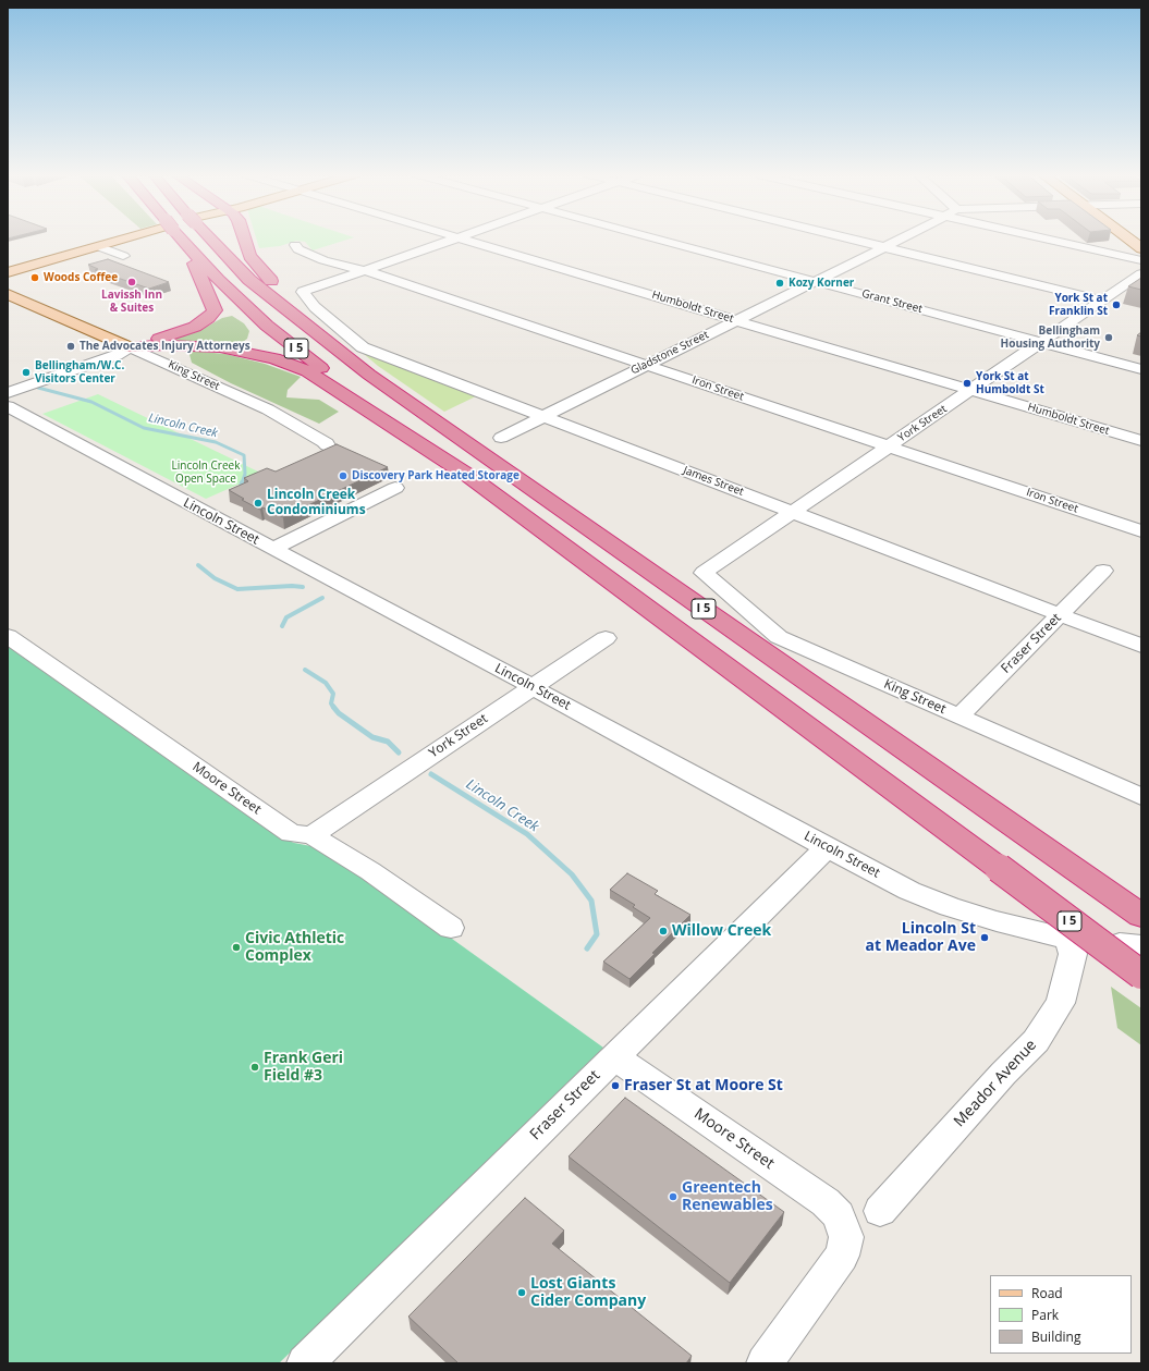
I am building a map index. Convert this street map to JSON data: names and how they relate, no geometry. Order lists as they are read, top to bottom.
{
  "streets": {
    "highway": ["I 5"],
    "main road": ["King Street"],
    "street": [
      "Grant Street",
      "Humboldt Street",
      "Gladstone Street",
      "Iron Street",
      "York Street",
      "James Street",
      "Lincoln Street",
      "Fraser Street",
      "Moore Street",
      "Meador Avenue"
    ]
  },
  "crossings": [
    ["Grant Street", "Gladstone Street"],
    ["Grant Street", "York Street"],
    ["Humboldt Street", "Gladstone Street"],
    ["Humboldt Street", "York Street"],
    ["Gladstone Street", "Iron Street"],
    ["Gladstone Street", "James Street"],
    ["King Street", "York Street"],
    ["King Street", "Fraser Street"],
    ["Iron Street", "York Street"],
    ["Iron Street", "James Street"],
    ["York Street", "James Street"],
    ["York Street", "Lincoln Street"],
    ["York Street", "Moore Street"],
    ["James Street", "Fraser Street"],
    ["Lincoln Street", "Fraser Street"],
    ["Lincoln Street", "Meador Avenue"],
    ["Fraser Street", "Moore Street"]
  ],
  "water": ["Lincoln Creek"],
  "parks": ["Lincoln Creek Open Space"],
  "places": [
    "Woods Coffee",
    "Lavissh Inn & Suites",
    "Kozy Korner",
    "York St at Franklin St",
    "Bellingham Housing Authority",
    "The Advocates Injury Attorneys",
    "Bellingham/W.C. Visitors Center",
    "York St at Humboldt St",
    "Discovery Park Heated Storage",
    "Lincoln Creek Condominiums",
    "Willow Creek",
    "Lincoln St at Meador Ave",
    "Civic Athletic Complex",
    "Frank Geri Field #3",
    "Fraser St at Moore St",
    "Greentech Renewables",
    "Lost Giants Cider Company"
  ],
  "legend": ["Road", "Park", "Building"]
}
